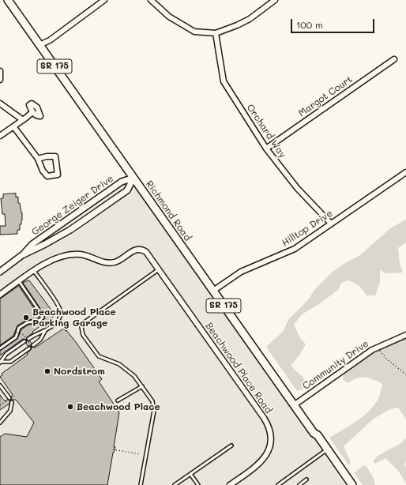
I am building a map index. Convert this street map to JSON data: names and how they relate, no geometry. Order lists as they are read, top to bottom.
{
  "streets": {
    "main road": ["SR 175", "Richmond Road"],
    "street": [
      "Margot Court",
      "Orchard Way",
      "George Zeiger Drive",
      "Hilltop Drive",
      "Community Drive",
      "Beachwood Place Road"
    ]
  },
  "crossings": [
    ["Margot Court", "Orchard Way"],
    ["Orchard Way", "Hilltop Drive"],
    ["George Zeiger Drive", "Richmond Road"],
    ["Richmond Road", "Hilltop Drive"],
    ["Richmond Road", "Community Drive"]
  ],
  "places": ["Beachwood Place Parking Garage", "Nordstrom", "Beachwood Place"],
  "scale_bar": "100 m"
}
